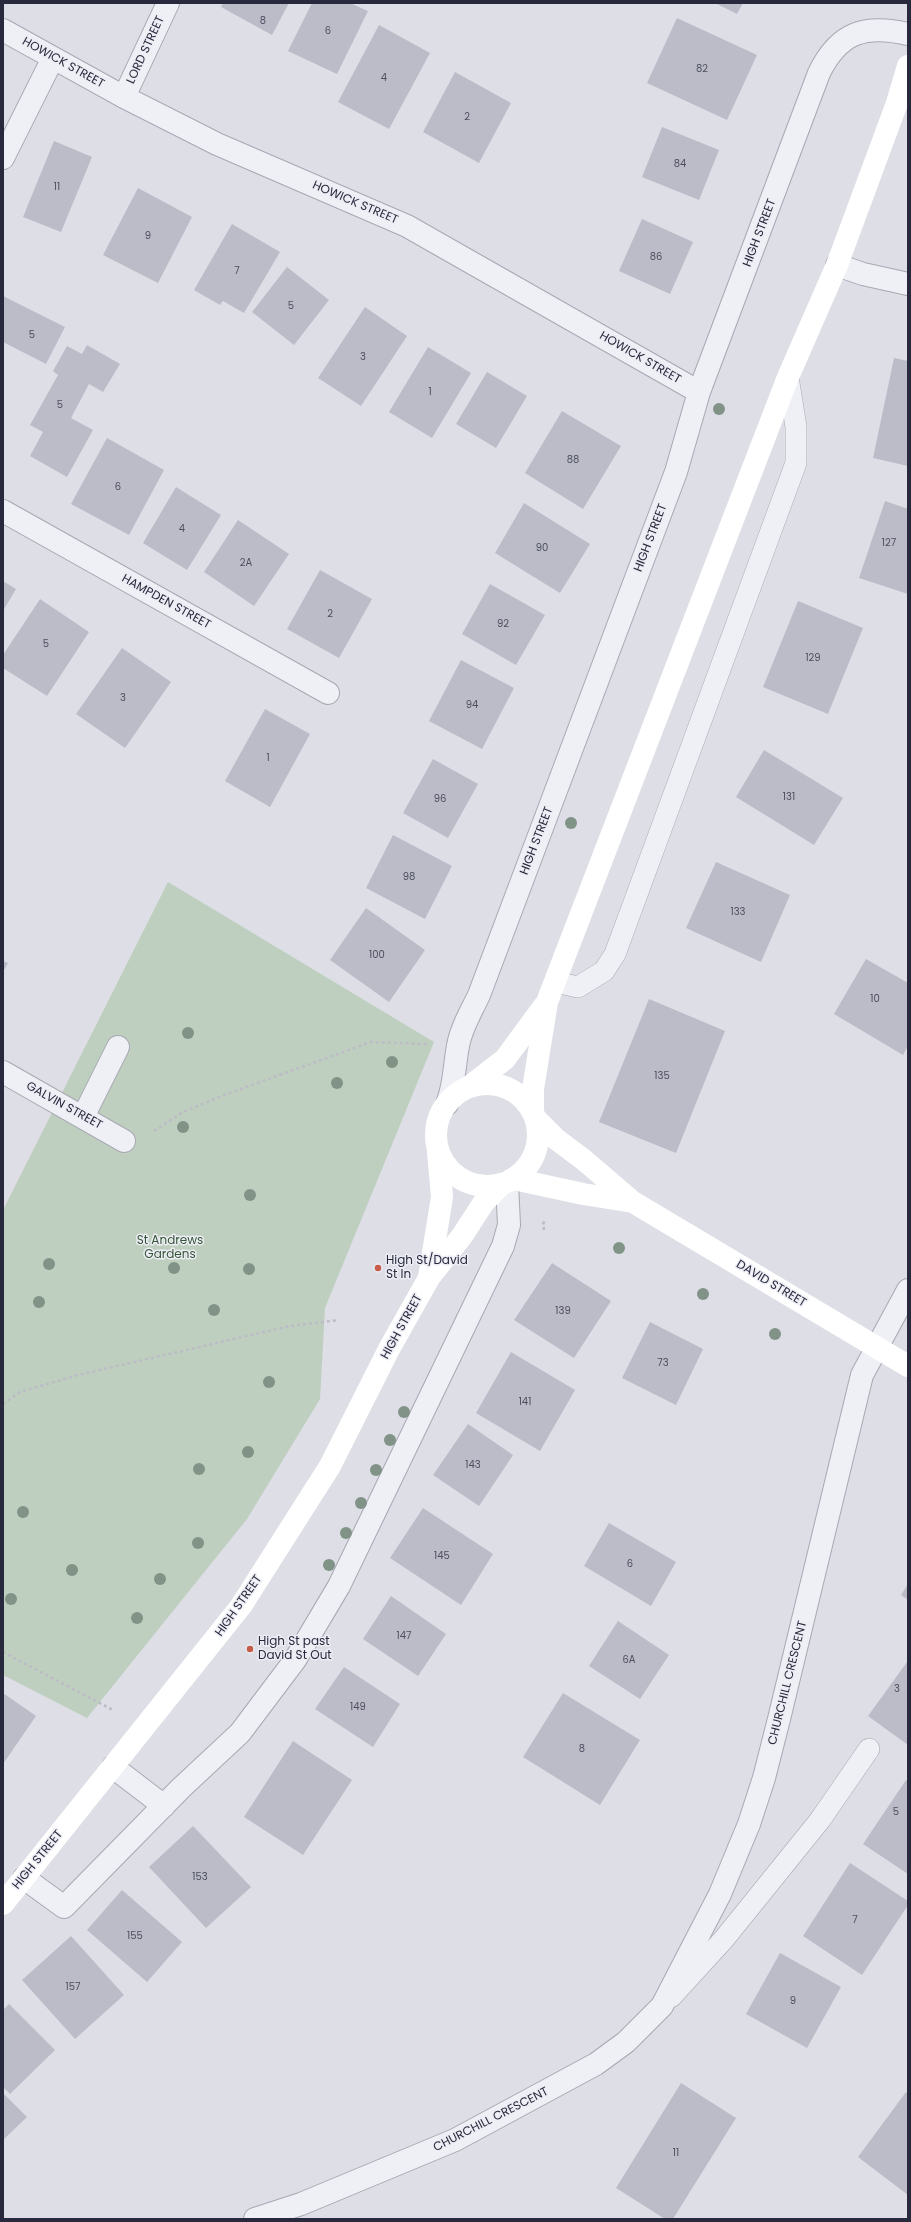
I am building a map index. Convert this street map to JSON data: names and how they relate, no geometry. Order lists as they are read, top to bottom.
{
  "streets": {
    "main road": ["HIGH STREET", "DAVID STREET"],
    "street": [
      "LORD STREET",
      "HOWICK STREET",
      "HAMPDEN STREET",
      "GALVIN STREET",
      "CHURCHILL CRESCENT"
    ]
  },
  "crossings": [
    ["LORD STREET", "HOWICK STREET"],
    ["HOWICK STREET", "HIGH STREET"],
    ["HIGH STREET", "DAVID STREET"],
    ["DAVID STREET", "CHURCHILL CRESCENT"]
  ],
  "parks": ["St Andrews Gardens"],
  "places": ["High St/David St In", "High St past David St Out"],
  "house_numbers": [
    "8",
    "6",
    "82",
    "4",
    "2",
    "84",
    "11",
    "9",
    "86",
    "7",
    "5",
    "5",
    "3",
    "1",
    "5",
    "88",
    "6",
    "4",
    "127",
    "90",
    "2A",
    "2",
    "92",
    "5",
    "129",
    "3",
    "94",
    "1",
    "131",
    "96",
    "98",
    "133",
    "100",
    "10",
    "135",
    "139",
    "73",
    "141",
    "143",
    "145",
    "6",
    "147",
    "6A",
    "3",
    "149",
    "8",
    "5",
    "153",
    "7",
    "155",
    "157",
    "9",
    "11"
  ]
}
